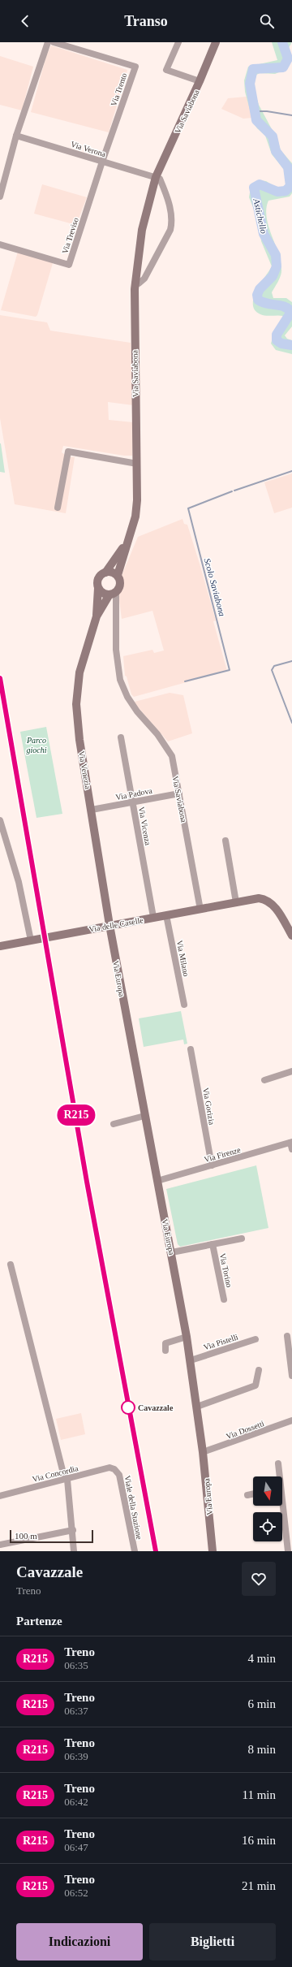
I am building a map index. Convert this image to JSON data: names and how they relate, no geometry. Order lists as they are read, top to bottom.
{
  "streets": {
    "street": [
      "Via Trento",
      "Via Saviabona",
      "Via Verona",
      "Via Treviso",
      "Via Venezia",
      "Via Padova",
      "Via Vicenza",
      "Via delle Caselle",
      "Via Milano",
      "Via Europa",
      "Via Gorizia",
      "Via Firenze",
      "Via Torino",
      "Via Pistelli",
      "Via Dossetti",
      "Via Concordia",
      "Viale della Stazione"
    ]
  },
  "crossings": [
    ["Via Trento", "Via Verona"],
    ["Via Trento", "Via Treviso"],
    ["Via Saviabona", "Via Verona"],
    ["Via Saviabona", "Via Venezia"],
    ["Via Saviabona", "Via Padova"],
    ["Via Saviabona", "Via delle Caselle"],
    ["Via Verona", "Via Treviso"],
    ["Via Venezia", "Via Padova"],
    ["Via Venezia", "Via delle Caselle"],
    ["Via Venezia", "Via Europa"],
    ["Via Padova", "Via Vicenza"],
    ["Via Vicenza", "Via delle Caselle"],
    ["Via delle Caselle", "Via Milano"],
    ["Via delle Caselle", "Via Europa"],
    ["Via Europa", "Via Firenze"],
    ["Via Europa", "Via Torino"],
    ["Via Europa", "Via Pistelli"],
    ["Via Europa", "Via Dossetti"],
    ["Via Gorizia", "Via Firenze"],
    ["Via Concordia", "Viale della Stazione"]
  ],
  "water": ["Astichello", "Scolo Saviabona"],
  "parks": ["Parco giochi"],
  "places": ["Cavazzale"],
  "scale_bar": "100 m",
  "north": "bottom",
  "page": {
    "header": "Transo",
    "on_map": "R215",
    "scale": "100 m",
    "heading": [
      ["Cavazzale", "Treno"],
      "Partenze"
    ],
    "list": [
      {
        "mark": "R215",
        "name": "Treno",
        "note": "06:35",
        "value": "4 min"
      },
      {
        "mark": "R215",
        "name": "Treno",
        "note": "06:37",
        "value": "6 min"
      },
      {
        "mark": "R215",
        "name": "Treno",
        "note": "06:39",
        "value": "8 min"
      },
      {
        "mark": "R215",
        "name": "Treno",
        "note": "06:42",
        "value": "11 min"
      },
      {
        "mark": "R215",
        "name": "Treno",
        "note": "06:47",
        "value": "16 min"
      },
      {
        "mark": "R215",
        "name": "Treno",
        "note": "06:52",
        "value": "21 min"
      }
    ],
    "buttons": ["Indicazioni", "Biglietti"]
  }
}
